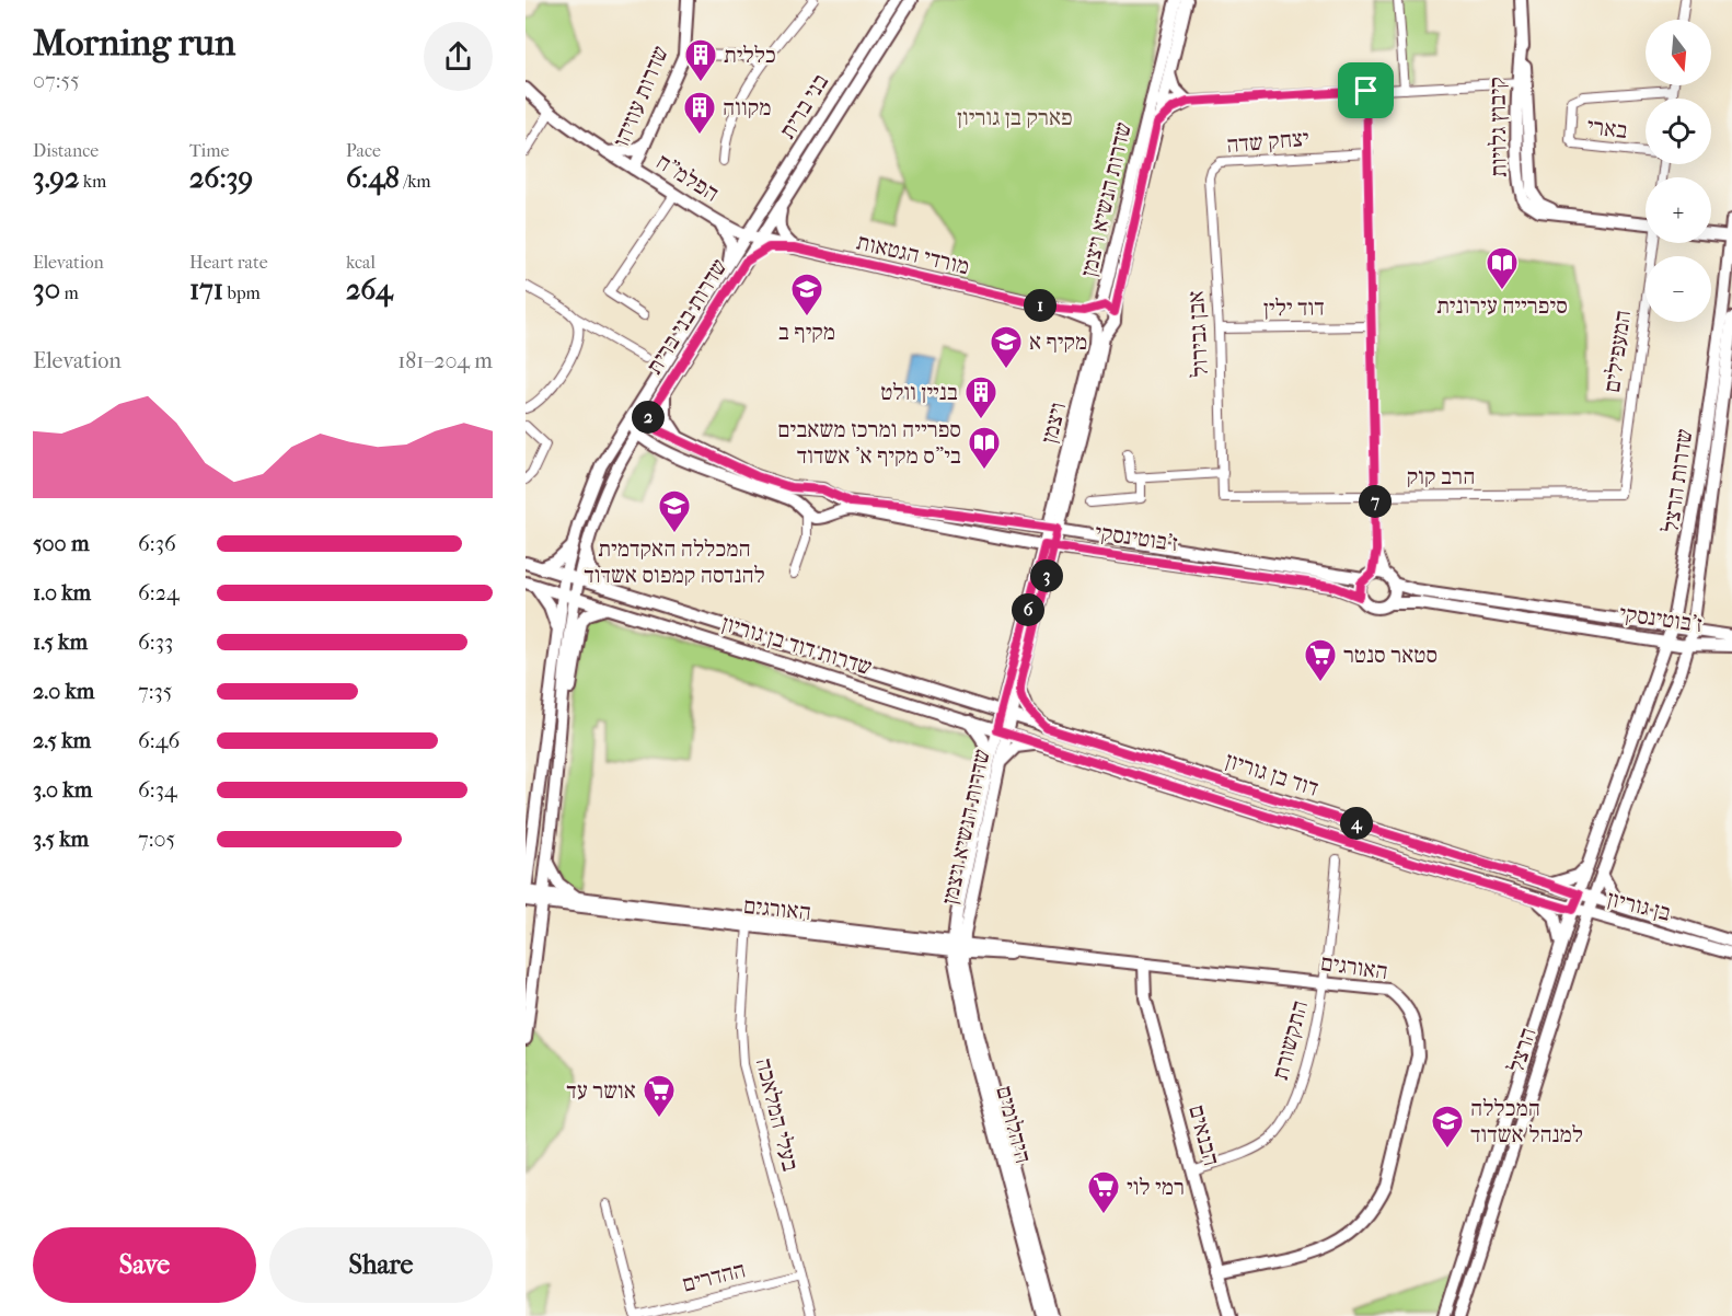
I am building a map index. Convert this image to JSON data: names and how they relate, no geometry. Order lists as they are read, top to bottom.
{
  "streets": {
    "street": [
      "שדרות עוזיהו",
      "בני ברית",
      "קיבוץ גלויות",
      "בארי",
      "יצחק שדה",
      "הפלמ\"ח",
      "שדרות הנשיא ויצמן",
      "מורדי הגטאות",
      "דוד ילין",
      "שדרות בני ברית",
      "אבן גבירול",
      "המעפילים",
      "ויצמן",
      "הרב קוק",
      "שדרות הרצל",
      "ז'בוטינסקי",
      "שדרות דוד בן גוריון",
      "דוד בן גוריון",
      "בן גוריון",
      "האורגים",
      "התקשורת",
      "הרצל",
      "בעלי המלאכה",
      "היהלומים",
      "הבנאים",
      "ההדרים"
    ]
  },
  "crossings": [
    ["שדרות עוזיהו", "הפלמ\"ח"],
    ["בני ברית", "הפלמ\"ח"],
    ["בני ברית", "מורדי הגטאות"],
    ["בני ברית", "שדרות בני ברית"],
    ["יצחק שדה", "אבן גבירול"],
    ["הפלמ\"ח", "מורדי הגטאות"],
    ["הפלמ\"ח", "שדרות בני ברית"],
    ["שדרות הנשיא ויצמן", "מורדי הגטאות"],
    ["שדרות הנשיא ויצמן", "ויצמן"],
    ["שדרות הנשיא ויצמן", "ז'בוטינסקי"],
    ["שדרות הנשיא ויצמן", "שדרות דוד בן גוריון"],
    ["שדרות הנשיא ויצמן", "דוד בן גוריון"],
    ["שדרות הנשיא ויצמן", "בן גוריון"],
    ["שדרות הנשיא ויצמן", "האורגים"],
    ["שדרות הנשיא ויצמן", "היהלומים"],
    ["מורדי הגטאות", "שדרות בני ברית"],
    ["מורדי הגטאות", "ויצמן"],
    ["דוד ילין", "אבן גבירול"],
    ["שדרות בני ברית", "שדרות דוד בן גוריון"],
    ["שדרות בני ברית", "האורגים"],
    ["אבן גבירול", "הרב קוק"],
    ["המעפילים", "הרב קוק"],
    ["ויצמן", "ז'בוטינסקי"],
    ["שדרות הרצל", "ז'בוטינסקי"],
    ["שדרות דוד בן גוריון", "בן גוריון"],
    ["דוד בן גוריון", "הרצל"],
    ["בן גוריון", "הרצל"],
    ["האורגים", "התקשורת"],
    ["האורגים", "בעלי המלאכה"],
    ["האורגים", "היהלומים"],
    ["האורגים", "הבנאים"],
    ["התקשורת", "הבנאים"],
    ["בעלי המלאכה", "ההדרים"]
  ],
  "parks": ["פארק בן גוריון"],
  "places": {
    "building": ["כללית", "מקווה", "בניין וולט"],
    "library": ["סיפרייה עירונית", "ספרייה ומרכז משאבים בי\"ס מקיף א' אשדוד"],
    "school or university": [
      "מקיף ב",
      "מקיף א",
      "המכללה האקדמית להנדסה קמפוס אשדוד",
      "המכללה למנהל אשדוד"
    ],
    "supermarket": ["סטאר סנטר", "אושר עד", "רמי לוי"]
  },
  "north": "bottom",
  "page": {
    "heading": ["Morning run", "07:55"],
    "map_buttons": ["+", "−"],
    "stats": [
      ["Distance", "3.92 km"],
      ["Time", "26:39"],
      ["Pace", "6:48 /km"],
      ["Elevation", "30 m"],
      ["Heart rate", "171 bpm"],
      ["kcal", "264"]
    ],
    "pins": [
      "1",
      "2",
      "7",
      "3",
      "6",
      "4"
    ],
    "chart": ["Elevation", "181–204 m"],
    "list": [
      {
        "name": "500 m",
        "note": "6:36"
      },
      {
        "name": "1.0 km",
        "note": "6:24"
      },
      {
        "name": "1.5 km",
        "note": "6:33"
      },
      {
        "name": "2.0 km",
        "note": "7:35"
      },
      {
        "name": "2.5 km",
        "note": "6:46"
      },
      {
        "name": "3.0 km",
        "note": "6:34"
      },
      {
        "name": "3.5 km",
        "note": "7:05"
      }
    ],
    "buttons": ["Save", "Share"]
  }
}
